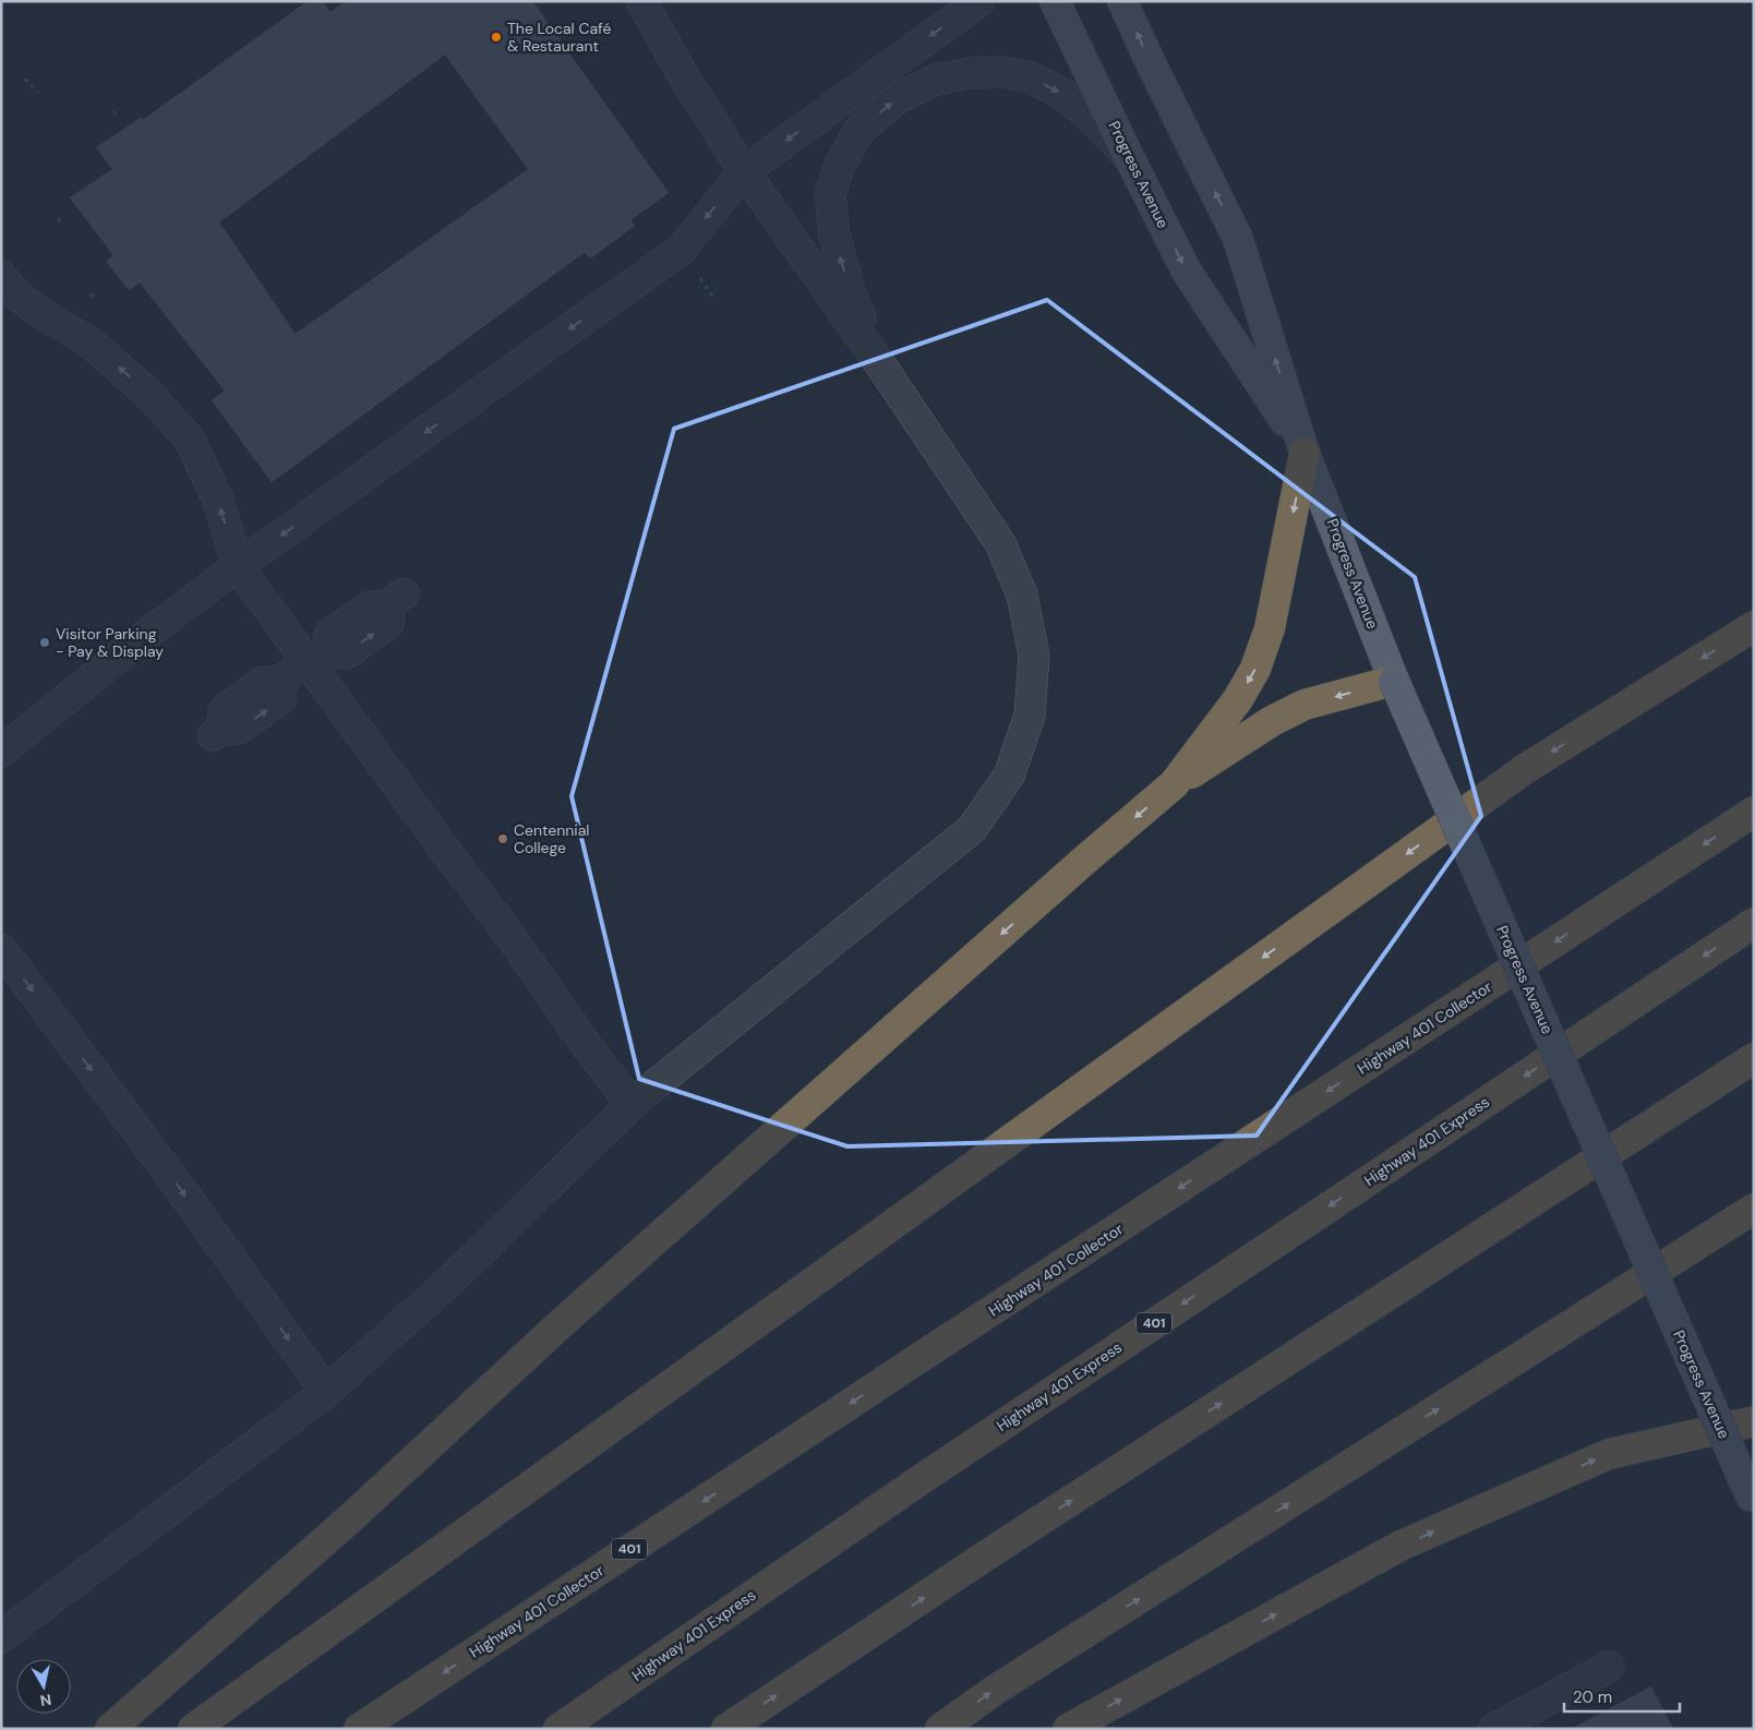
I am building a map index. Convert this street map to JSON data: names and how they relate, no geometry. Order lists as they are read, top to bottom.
{
  "streets": {
    "highway": ["Highway 401 Collector", "Highway 401 Express", "401"],
    "main road": ["Progress Avenue"]
  },
  "places": ["The Local Café & Restaurant", "Visitor Parking - Pay & Display", "Centennial College"],
  "scale_bar": "20 m",
  "north": "bottom"
}
